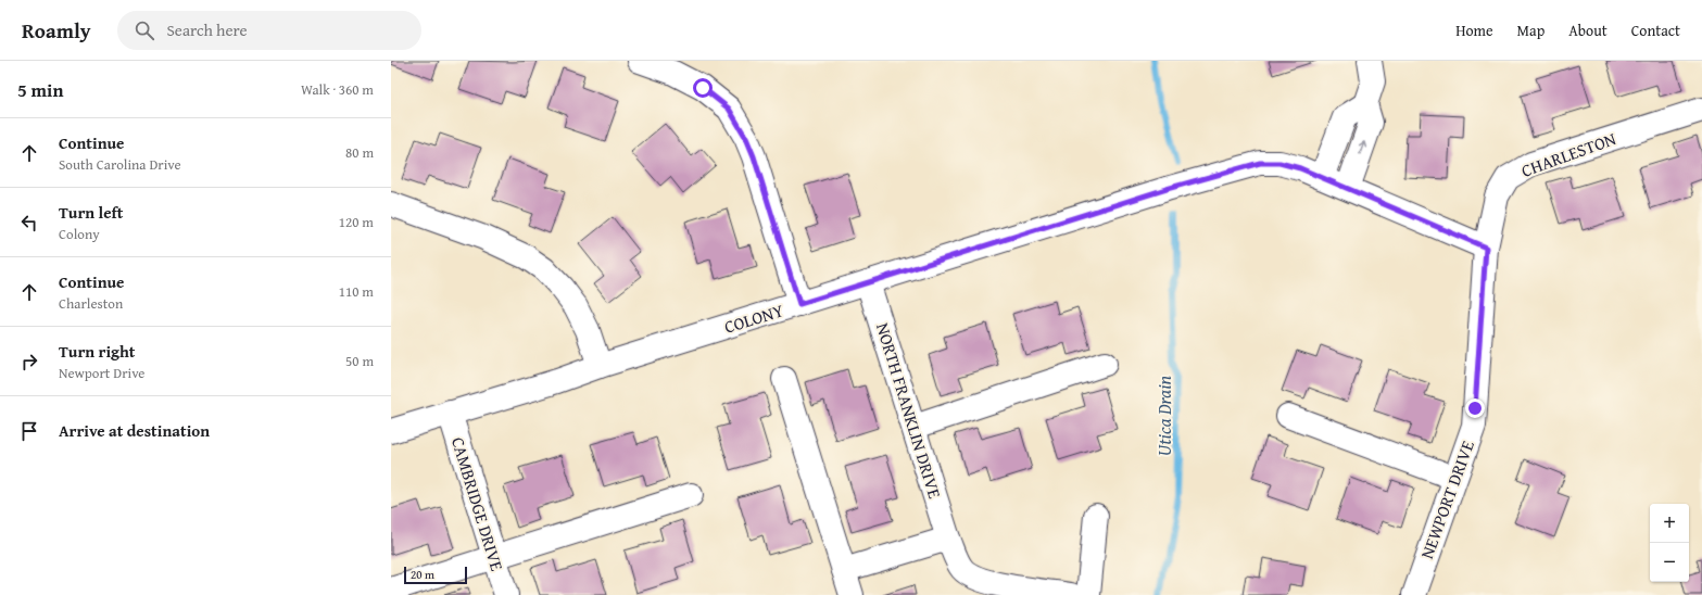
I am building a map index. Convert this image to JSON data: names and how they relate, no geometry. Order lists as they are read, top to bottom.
{
  "streets": {
    "street": [
      "CHARLESTON",
      "COLONY",
      "NORTH FRANKLIN DRIVE",
      "NEWPORT DRIVE",
      "CAMBRIDGE DRIVE"
    ]
  },
  "crossings": [
    ["CHARLESTON", "NEWPORT DRIVE"],
    ["COLONY", "NORTH FRANKLIN DRIVE"],
    ["COLONY", "CAMBRIDGE DRIVE"]
  ],
  "water": ["Utica Drain"],
  "scale_bar": "20 m",
  "page": {
    "header": "Roamly",
    "search": "Search here",
    "nav": [
      "Home",
      "Map",
      "About",
      "Contact"
    ],
    "heading": ["5 min", "Walk · 360 m"],
    "list": [
      ["Continue", "South Carolina Drive", "80 m"],
      ["Turn left", "Colony", "120 m"],
      ["Continue", "Charleston", "110 m"],
      ["Turn right", "Newport Drive", "50 m"],
      "Arrive at destination"
    ],
    "map_buttons": ["+", "−"],
    "scale": "20 m"
  }
}
